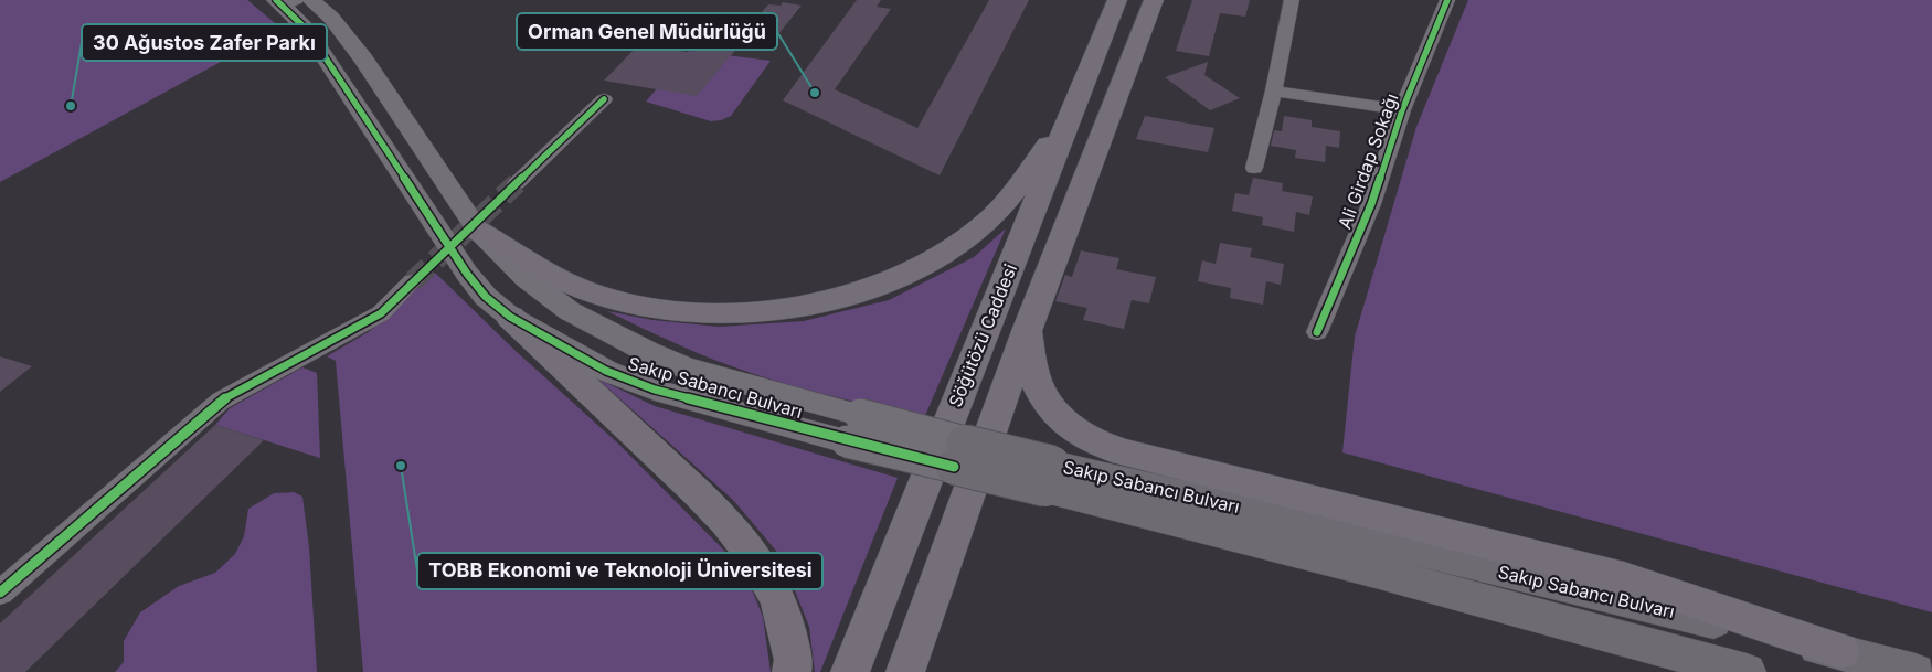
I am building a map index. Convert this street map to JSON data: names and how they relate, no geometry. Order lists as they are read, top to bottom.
{
  "streets": {
    "main road": ["Söğütözü Caddesi", "Sakıp Sabancı Bulvarı"],
    "street": ["Ali Girdap Sokağı"]
  },
  "places": ["Orman Genel Müdürlüğü", "30 Ağustos Zafer Parkı", "TOBB Ekonomi ve Teknoloji Üniversitesi"]
}
